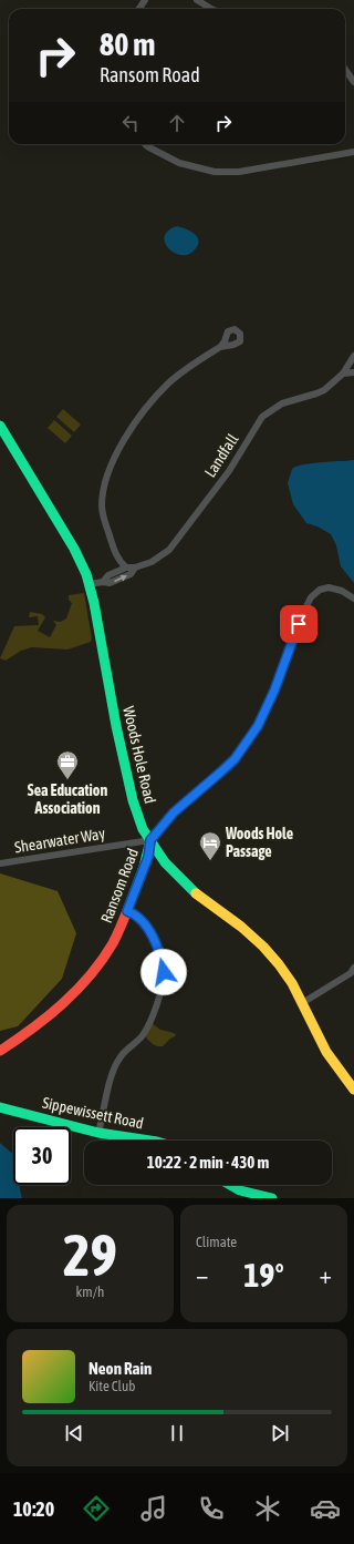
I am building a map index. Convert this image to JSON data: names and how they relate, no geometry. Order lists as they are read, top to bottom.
{
  "streets": {
    "main road": ["Woods Hole Road", "Ransom Road", "Sippewissett Road"],
    "street": ["Landfall", "Shearwater Way"]
  },
  "crossings": [
    ["Landfall", "Woods Hole Road"],
    ["Woods Hole Road", "Shearwater Way"],
    ["Woods Hole Road", "Ransom Road"],
    ["Shearwater Way", "Ransom Road"]
  ],
  "places": {
    "office": ["Sea Education Association"],
    "hotel": ["Woods Hole Passage"]
  },
  "page": {
    "turn": ["80 m", "Ransom Road"],
    "limit": "30",
    "trip": "10:22 · 2 min · 430 m",
    "tile": [
      ["29", "km/h"],
      "Climate"
    ],
    "heat": ["−", "19°", "+"],
    "song": ["Neon Rain", "Kite Club"],
    "tabs": "10:20"
  }
}
